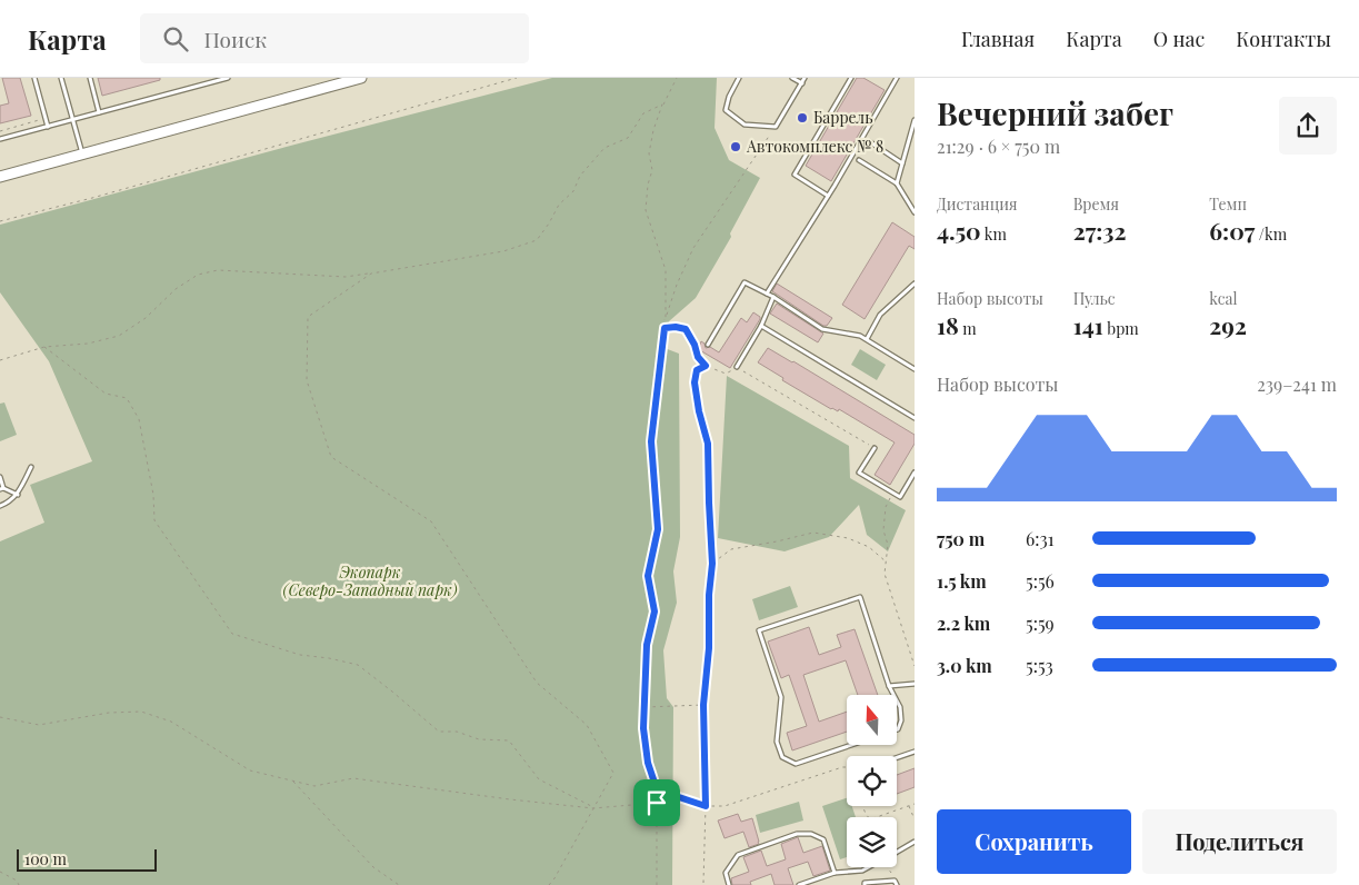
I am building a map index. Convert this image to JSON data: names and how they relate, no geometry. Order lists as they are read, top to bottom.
{
  "parks": ["Экопарк (Северо-Западный парк)"],
  "places": ["Баррель", "Автокомплекс № 8"],
  "scale_bar": "100 m",
  "north": "top",
  "page": {
    "header": "Карта",
    "search": "Поиск",
    "nav": [
      "Главная",
      "Карта",
      "О нас",
      "Контакты"
    ],
    "heading": ["Вечерний забег", "21:29 · 6 × 750 m"],
    "stats": [
      ["Дистанция", "4.50 km"],
      ["Время", "27:32"],
      ["Темп", "6:07 /km"],
      ["Набор высоты", "18 m"],
      ["Пульс", "141 bpm"],
      ["kcal", "292"]
    ],
    "chart": ["Набор высоты", "239–241 m"],
    "list": [
      {
        "name": "750 m",
        "note": "6:31"
      },
      {
        "name": "1.5 km",
        "note": "5:56"
      },
      {
        "name": "2.2 km",
        "note": "5:59"
      },
      {
        "name": "3.0 km",
        "note": "5:53"
      }
    ],
    "buttons": ["Сохранить", "Поделиться"],
    "scale": "100 m"
  }
}
